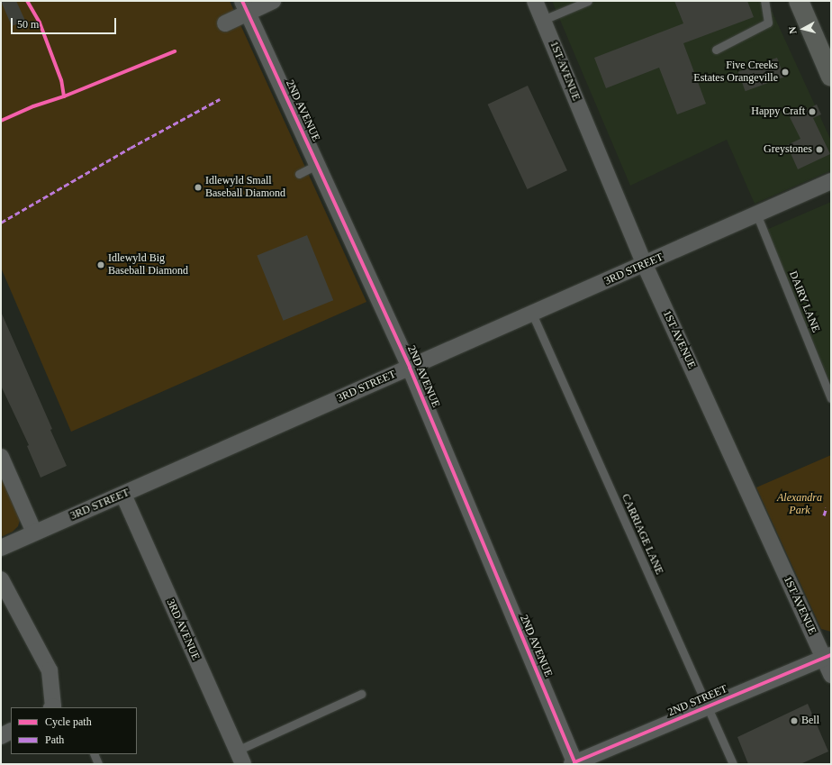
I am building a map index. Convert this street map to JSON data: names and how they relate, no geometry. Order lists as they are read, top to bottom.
{
  "streets": {
    "street": [
      "1ST AVENUE",
      "2ND AVENUE",
      "3RD STREET",
      "3RD AVENUE",
      "2ND STREET"
    ],
    "lane": ["DAIRY LANE", "CARRIAGE LANE"]
  },
  "crossings": [
    ["1ST AVENUE", "3RD STREET"],
    ["1ST AVENUE", "2ND STREET"],
    ["2ND AVENUE", "3RD STREET"],
    ["2ND AVENUE", "2ND STREET"],
    ["3RD STREET", "DAIRY LANE"],
    ["3RD STREET", "CARRIAGE LANE"],
    ["3RD STREET", "3RD AVENUE"],
    ["CARRIAGE LANE", "2ND STREET"]
  ],
  "parks": ["Alexandra Park"],
  "places": [
    "Five Creeks Estates Orangeville",
    "Happy Craft",
    "Greystones",
    "Idlewyld Small Baseball Diamond",
    "Idlewyld Big Baseball Diamond",
    "Bell"
  ],
  "legend": ["Cycle path", "Path"],
  "scale_bar": "50 m",
  "north": "left"
}
